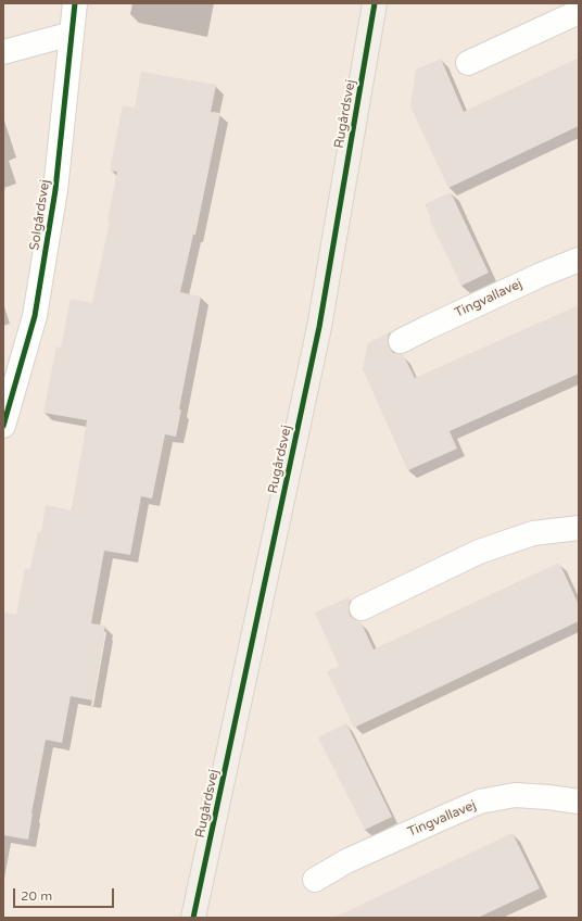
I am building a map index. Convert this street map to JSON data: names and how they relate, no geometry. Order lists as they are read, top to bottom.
{
  "streets": {
    "main road": ["Rugårdsvej"],
    "street": ["Solgårdsvej", "Tingvallavej"]
  },
  "scale_bar": "20 m"
}
